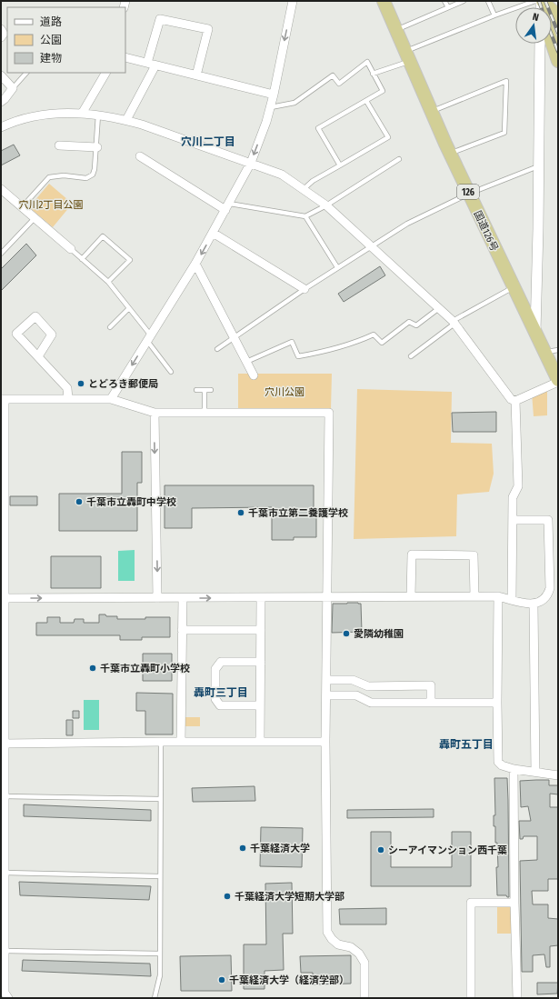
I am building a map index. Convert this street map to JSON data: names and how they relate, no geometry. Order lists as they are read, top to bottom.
{
  "streets": {
    "highway": ["126", "国道126号"]
  },
  "districts": ["穴川二丁目", "轟町三丁目", "轟町五丁目"],
  "parks": ["穴川2丁目公園", "穴川公園"],
  "places": [
    "とどろき郵便局",
    "千葉市立轟町中学校",
    "千葉市立第二養護学校",
    "愛隣幼稚園",
    "千葉市立轟町小学校",
    "千葉経済大学",
    "シーアイマンション西千葉",
    "千葉経済大学短期大学部",
    "千葉経済大学（経済学部）"
  ],
  "legend": ["道路", "公園", "建物"],
  "north": "top"
}
